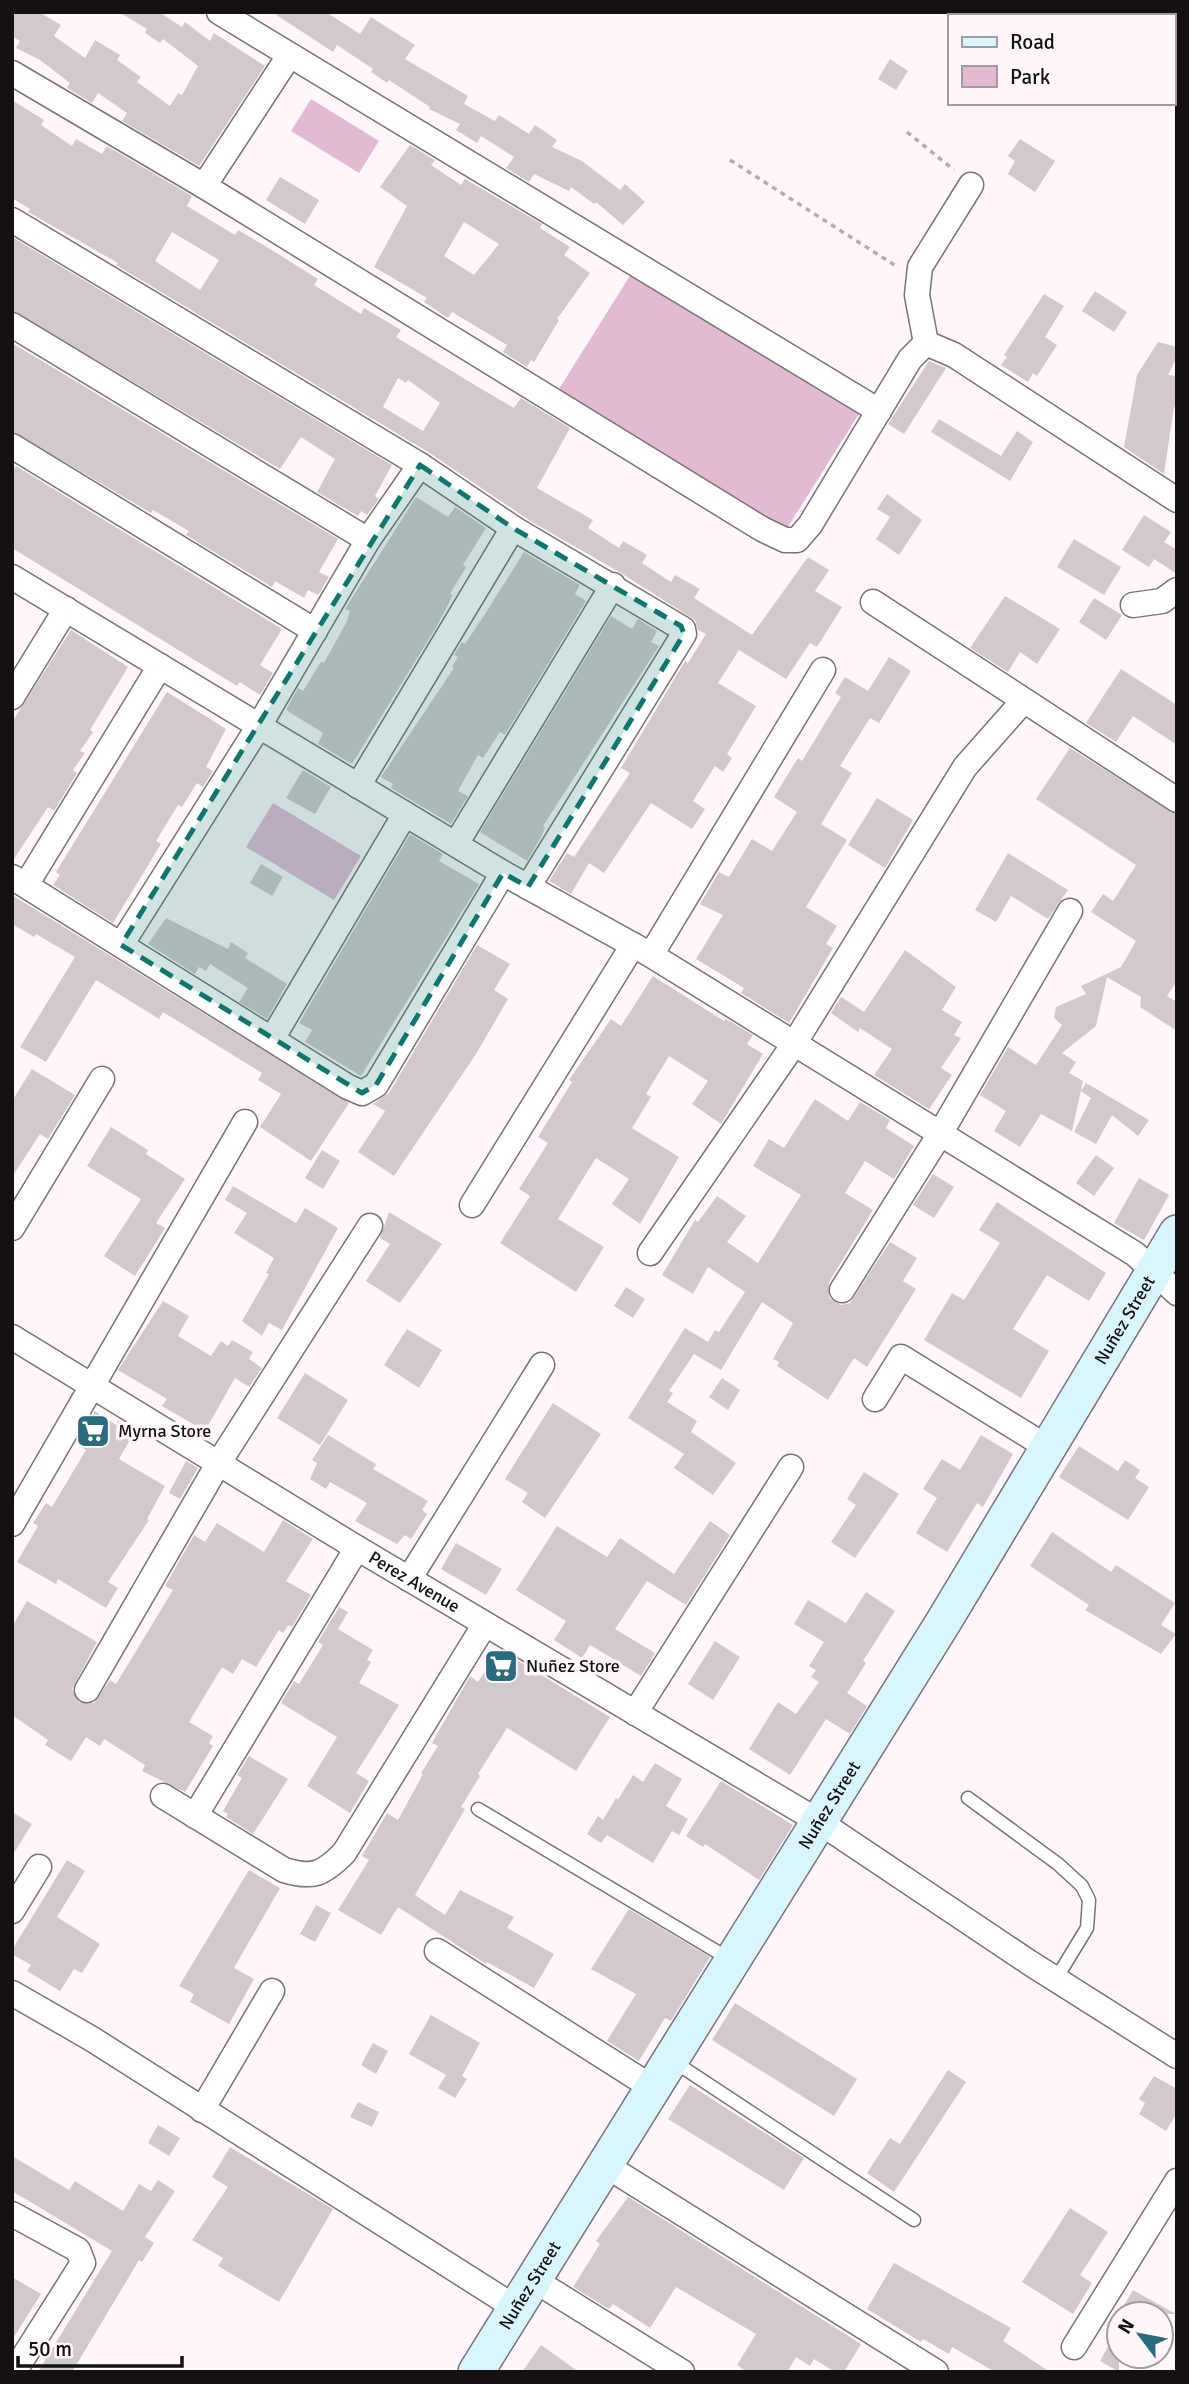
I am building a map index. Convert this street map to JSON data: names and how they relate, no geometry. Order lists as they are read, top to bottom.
{
  "streets": {
    "street": ["Nuñez Street", "Perez Avenue"]
  },
  "crossings": [
    ["Nuñez Street", "Perez Avenue"]
  ],
  "places": {
    "supermarket": ["Myrna Store", "Nuñez Store"]
  },
  "legend": ["Road", "Park"],
  "scale_bar": "50 m",
  "north": "top left"
}
